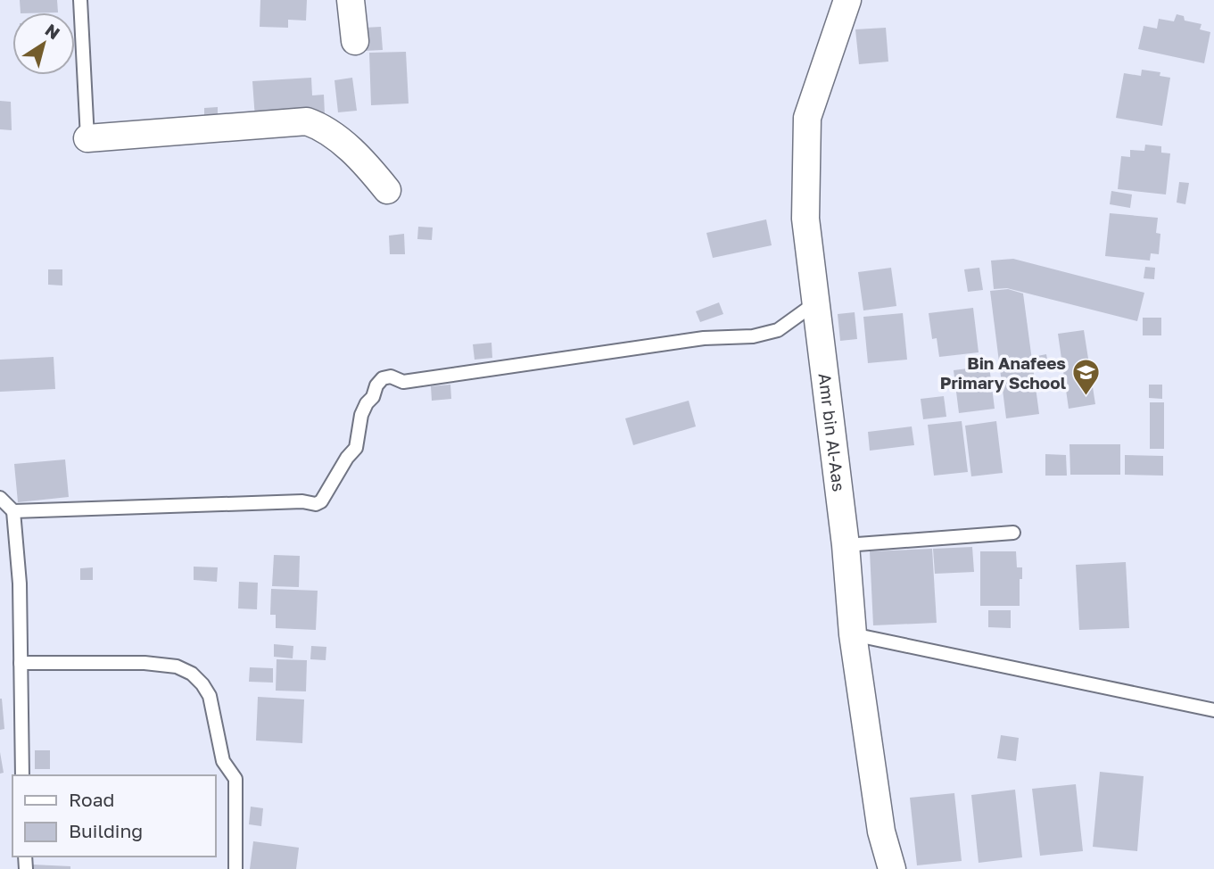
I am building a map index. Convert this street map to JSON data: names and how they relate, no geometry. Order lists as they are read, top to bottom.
{
  "streets": {
    "street": ["Amr bin Al-Aas"]
  },
  "places": {
    "school or university": ["Bin Anafees Primary School"]
  },
  "legend": ["Road", "Building"],
  "north": "top right"
}
